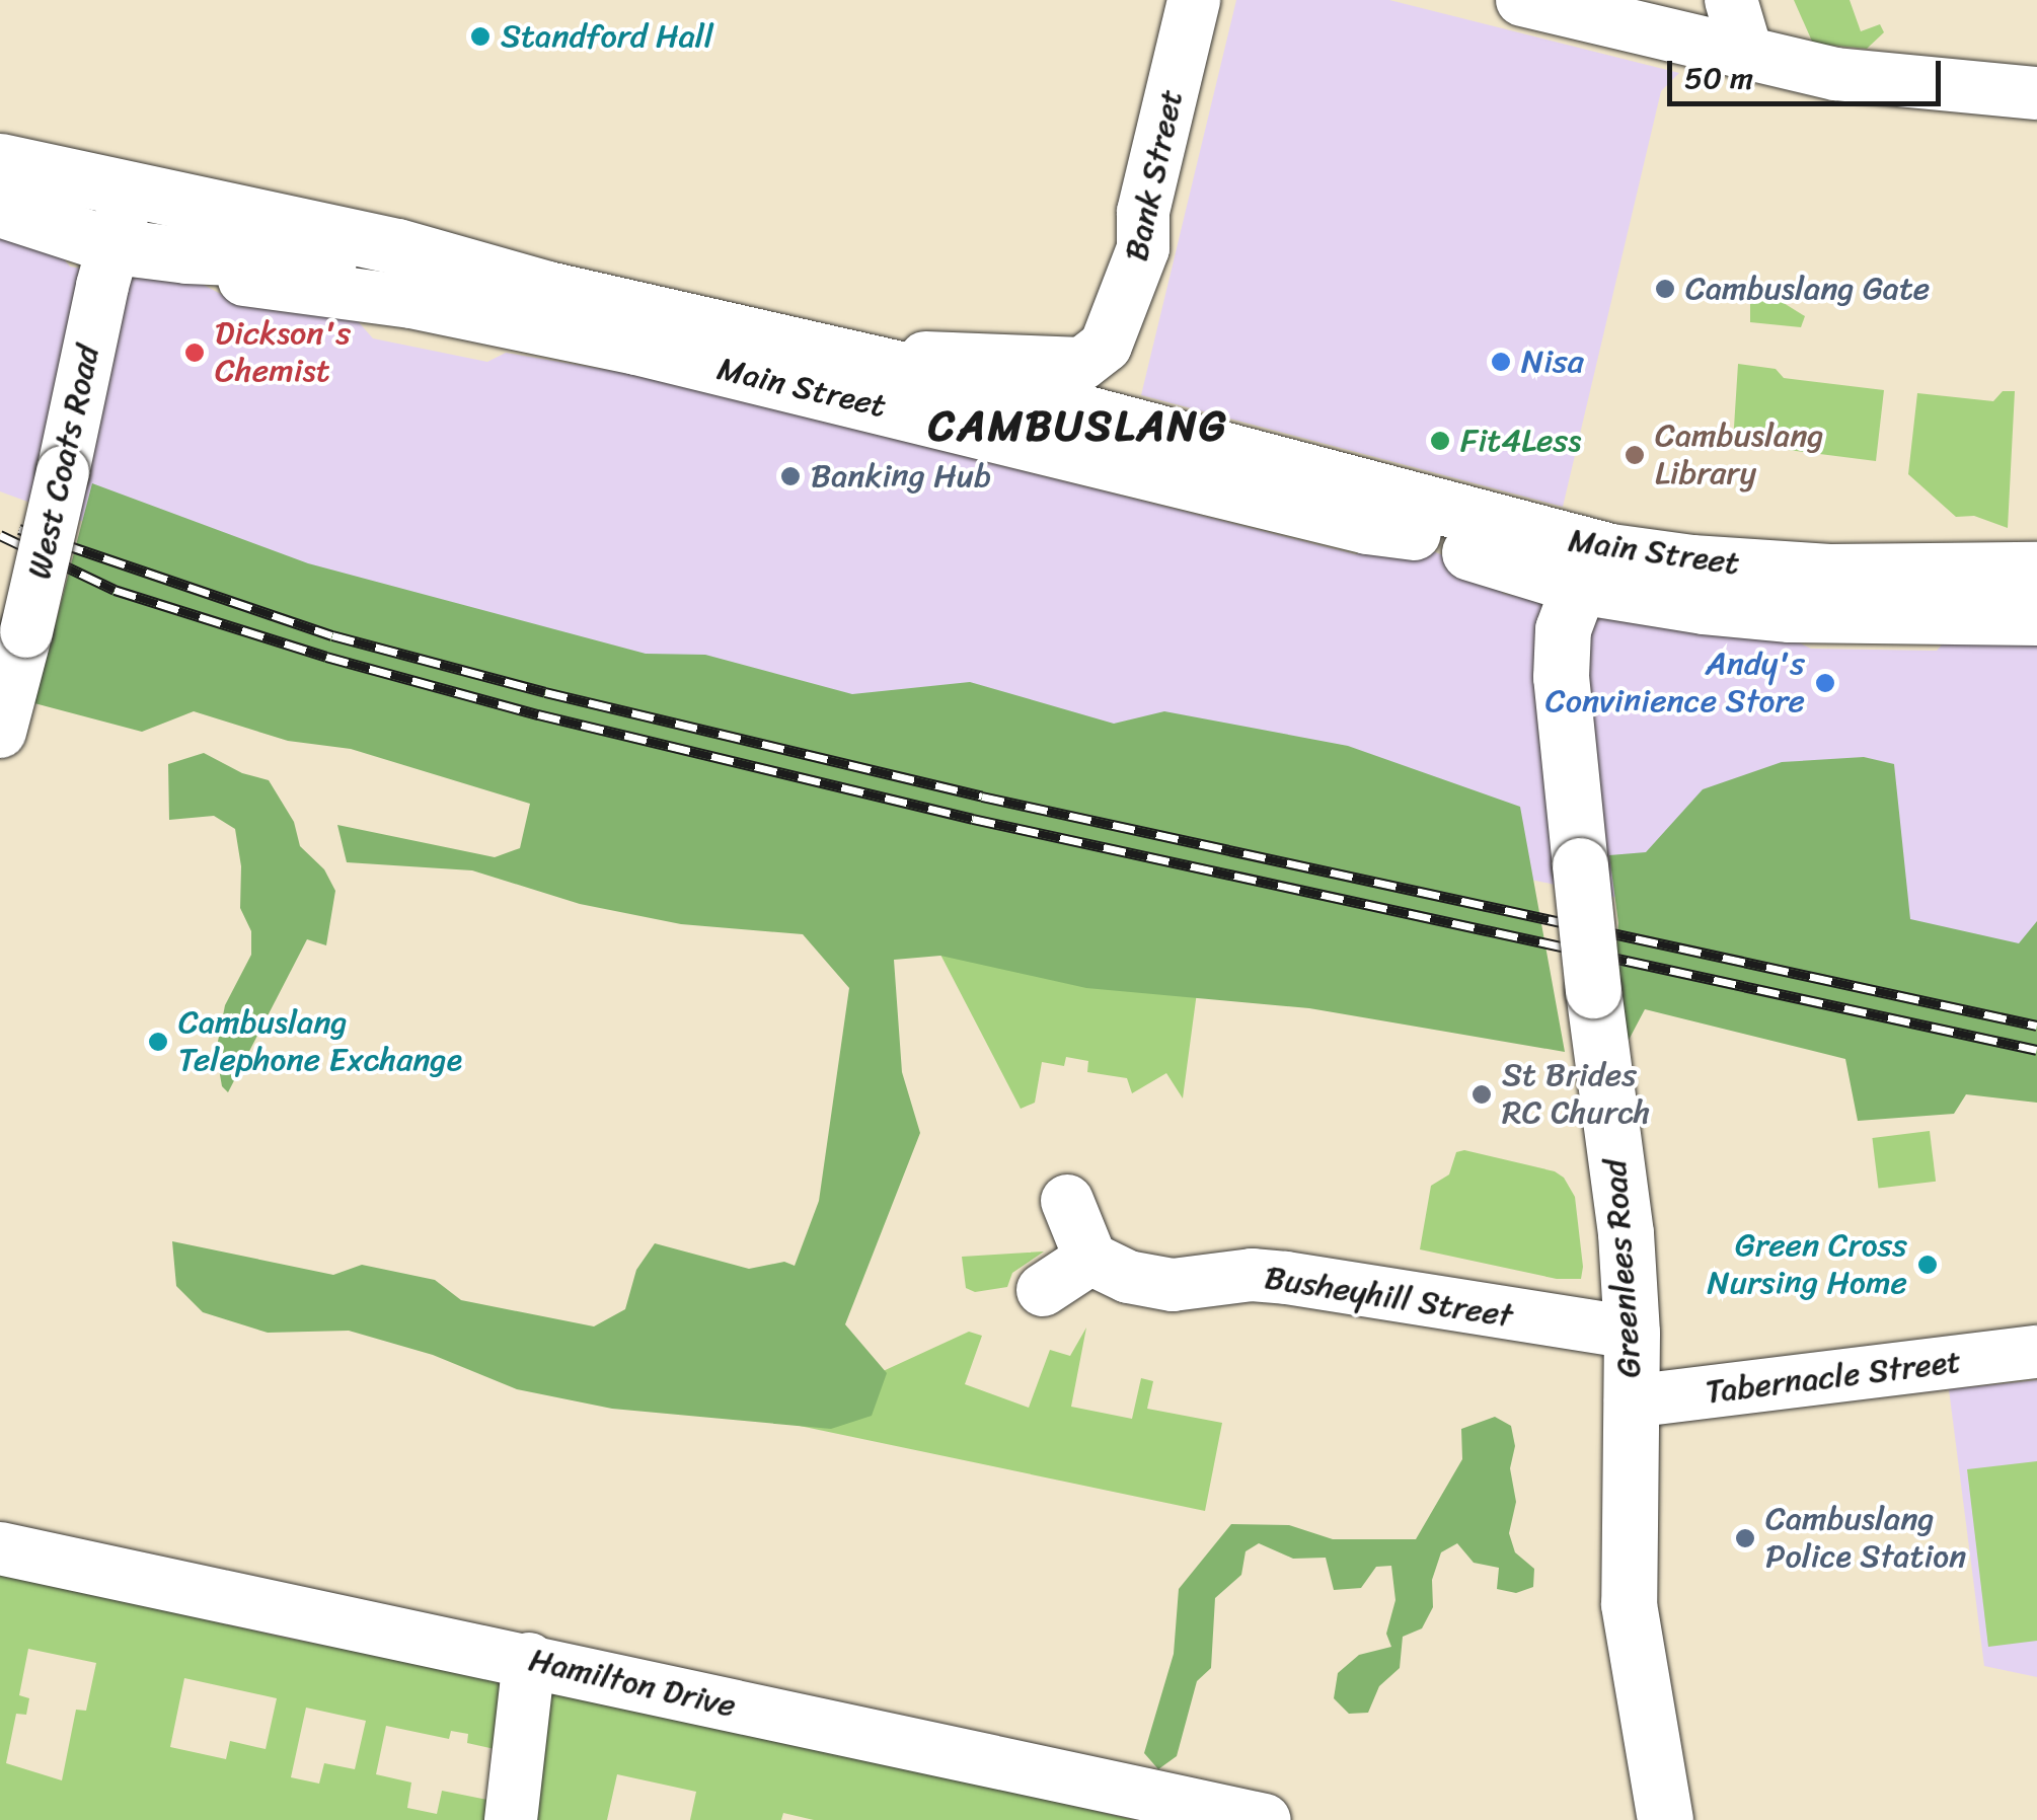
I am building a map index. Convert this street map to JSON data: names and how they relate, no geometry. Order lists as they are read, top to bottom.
{
  "streets": {
    "main road": ["Main Street", "Greenlees Road"],
    "street": [
      "Bank Street",
      "West Coats Road",
      "Busheyhill Street",
      "Tabernacle Street",
      "Hamilton Drive"
    ]
  },
  "crossings": [
    ["Bank Street", "Main Street"],
    ["Main Street", "West Coats Road"],
    ["Main Street", "Greenlees Road"],
    ["Greenlees Road", "Busheyhill Street"],
    ["Greenlees Road", "Tabernacle Street"]
  ],
  "districts": ["CAMBUSLANG"],
  "places": [
    "Standford Hall",
    "Cambuslang Gate",
    "Dickson's Chemist",
    "Nisa",
    "Fit4Less",
    "Cambuslang Library",
    "Banking Hub",
    "Andy's Convinience Store",
    "Cambuslang Telephone Exchange",
    "St Brides RC Church",
    "Green Cross Nursing Home",
    "Cambuslang Police Station"
  ],
  "scale_bar": "50 m"
}
